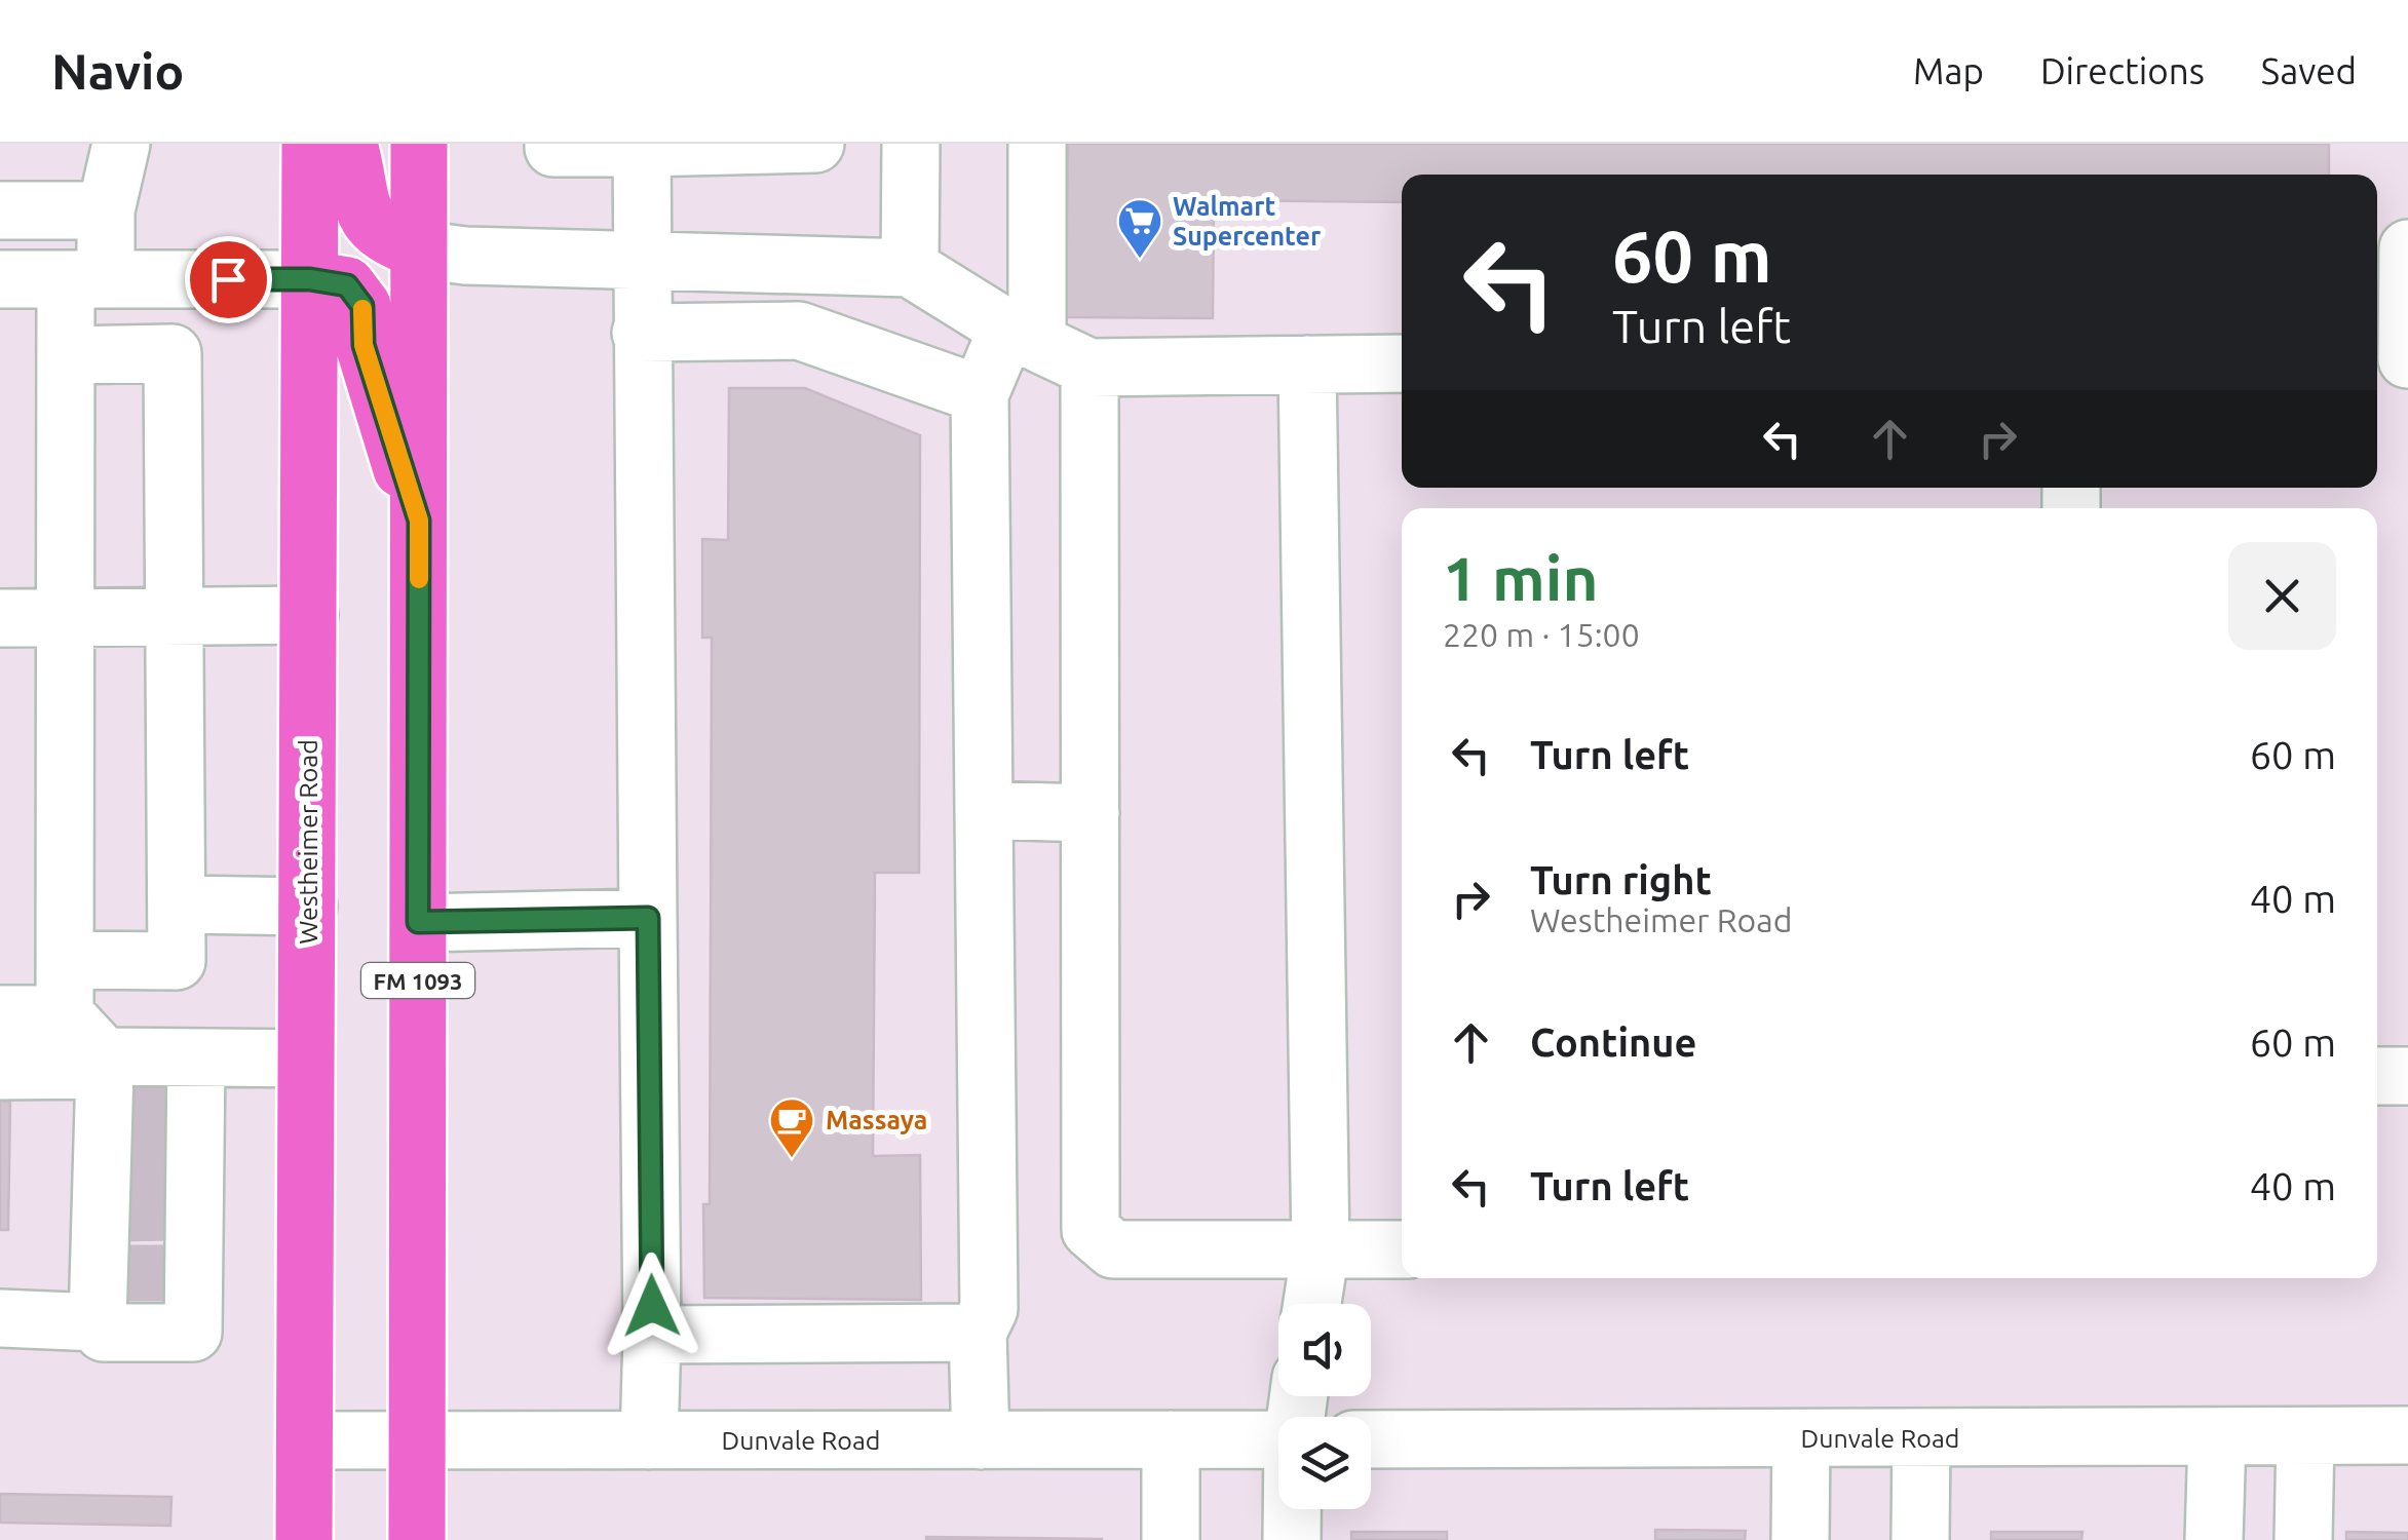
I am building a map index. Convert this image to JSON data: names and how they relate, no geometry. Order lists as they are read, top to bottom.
{
  "streets": {
    "main road": ["Westheimer Road", "FM 1093"],
    "street": ["Dunvale Road"]
  },
  "crossings": [
    ["Westheimer Road", "Dunvale Road"],
    ["FM 1093", "Dunvale Road"]
  ],
  "places": {
    "supermarket": ["Walmart Supercenter"],
    "cafe": ["Massaya"]
  },
  "page": {
    "header": "Navio",
    "nav": ["Map", "Directions", "Saved"],
    "turn": ["60 m", "Turn left"],
    "heading": ["1 min", "220 m · 15:00"],
    "list": [
      {
        "name": "Turn left",
        "value": "60 m"
      },
      {
        "name": "Turn right",
        "note": "Westheimer Road",
        "value": "40 m"
      },
      {
        "name": "Continue",
        "value": "60 m"
      },
      {
        "name": "Turn left",
        "value": "40 m"
      }
    ]
  }
}
